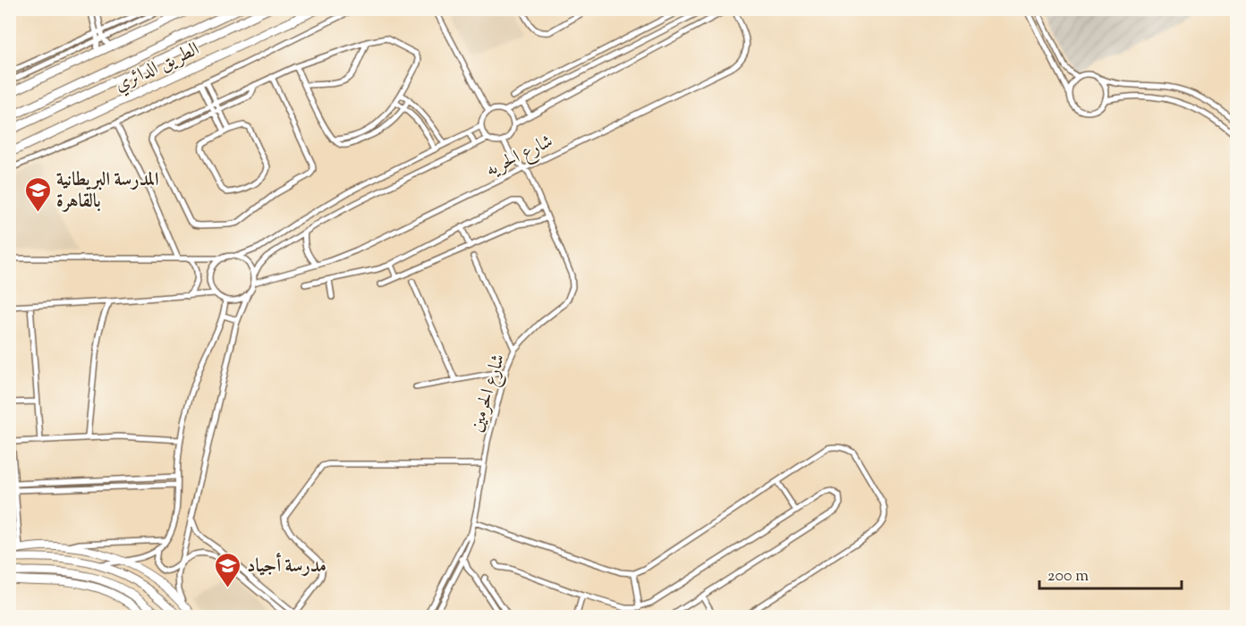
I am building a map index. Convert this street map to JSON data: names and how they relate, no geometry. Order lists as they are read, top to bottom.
{
  "streets": {
    "highway": ["الطريق الدائري"],
    "street": ["شارع الحريه", "شارع الحرمين"]
  },
  "crossings": [
    ["شارع الحريه", "شارع الحرمين"]
  ],
  "places": {
    "school or university": ["المدرسة البريطانية بالقاهرة", "مدرسة أجياد"]
  },
  "scale_bar": "200 m"
}
